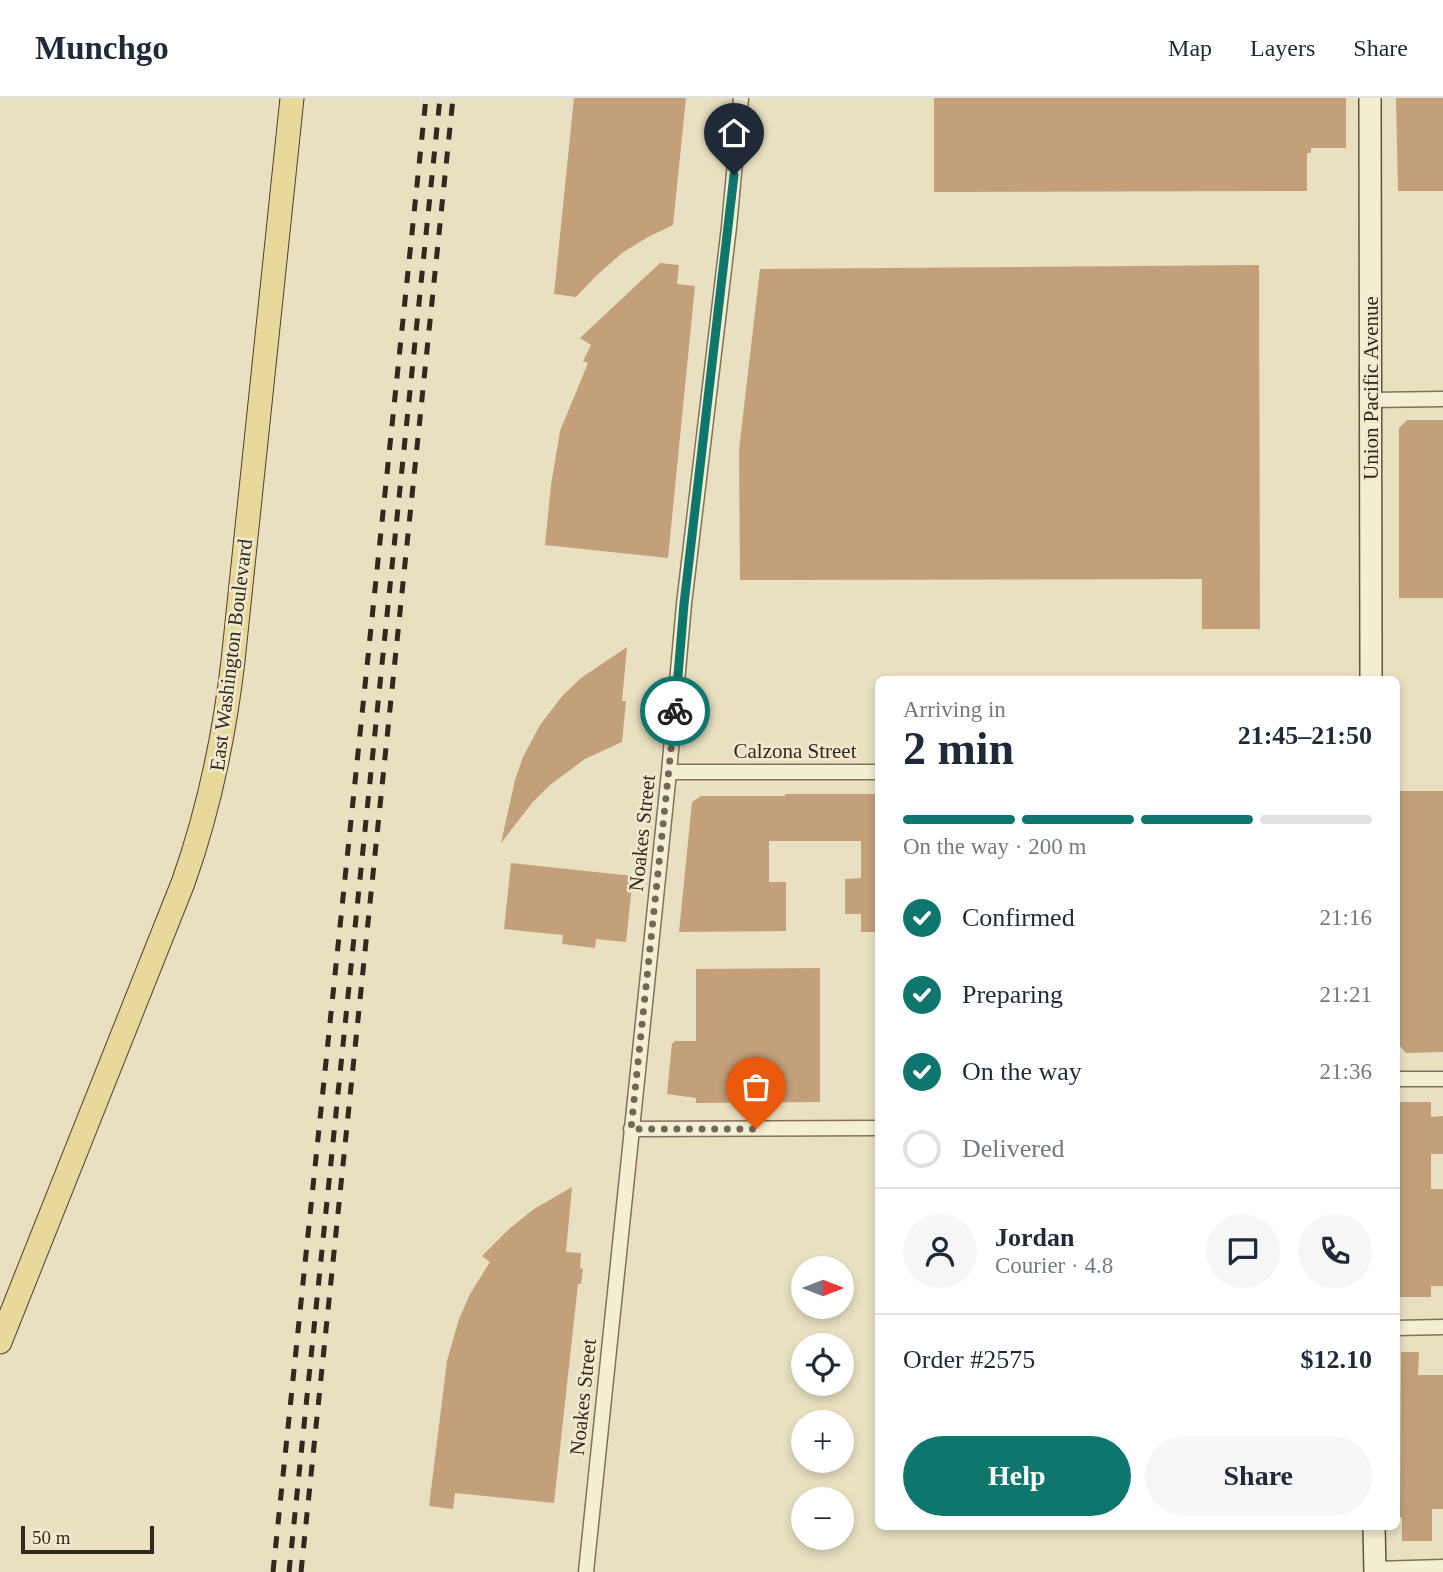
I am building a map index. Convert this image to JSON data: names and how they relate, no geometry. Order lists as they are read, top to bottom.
{
  "streets": {
    "main road": ["East Washington Boulevard"],
    "street": ["Union Pacific Avenue", "Calzona Street", "Noakes Street"]
  },
  "crossings": [
    ["Calzona Street", "Noakes Street"]
  ],
  "scale_bar": "50 m",
  "north": "right",
  "page": {
    "header": "Munchgo",
    "nav": ["Map", "Layers", "Share"],
    "heading": ["2 min", "Arriving in", "21:45–21:50"],
    "panel": [
      "Jordan",
      "Courier · 4.8",
      "Order #2575",
      "$12.10"
    ],
    "bar": "On the way · 200 m",
    "list": [
      ["Confirmed", "21:16"],
      ["Preparing", "21:21"],
      ["On the way", "21:36"],
      "Delivered"
    ],
    "map_buttons": ["+", "−"],
    "buttons": ["Help", "Share"],
    "scale": "50 m"
  }
}
